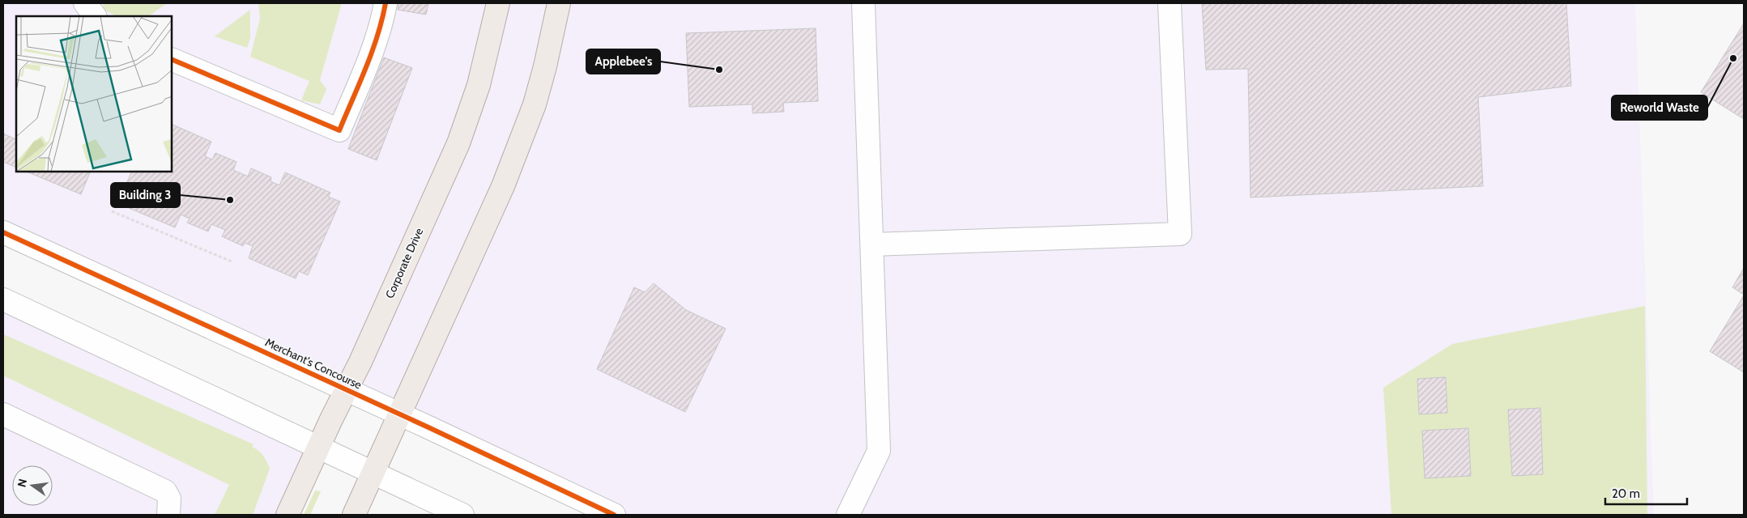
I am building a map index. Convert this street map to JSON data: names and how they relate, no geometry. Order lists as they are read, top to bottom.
{
  "streets": {
    "main road": ["Corporate Drive"],
    "street": ["Merchant's Concourse"]
  },
  "crossings": [
    ["Corporate Drive", "Merchant's Concourse"]
  ],
  "places": ["Reworld Waste", "Applebee's", "Building 3"],
  "scale_bar": "20 m",
  "north": "left"
}
